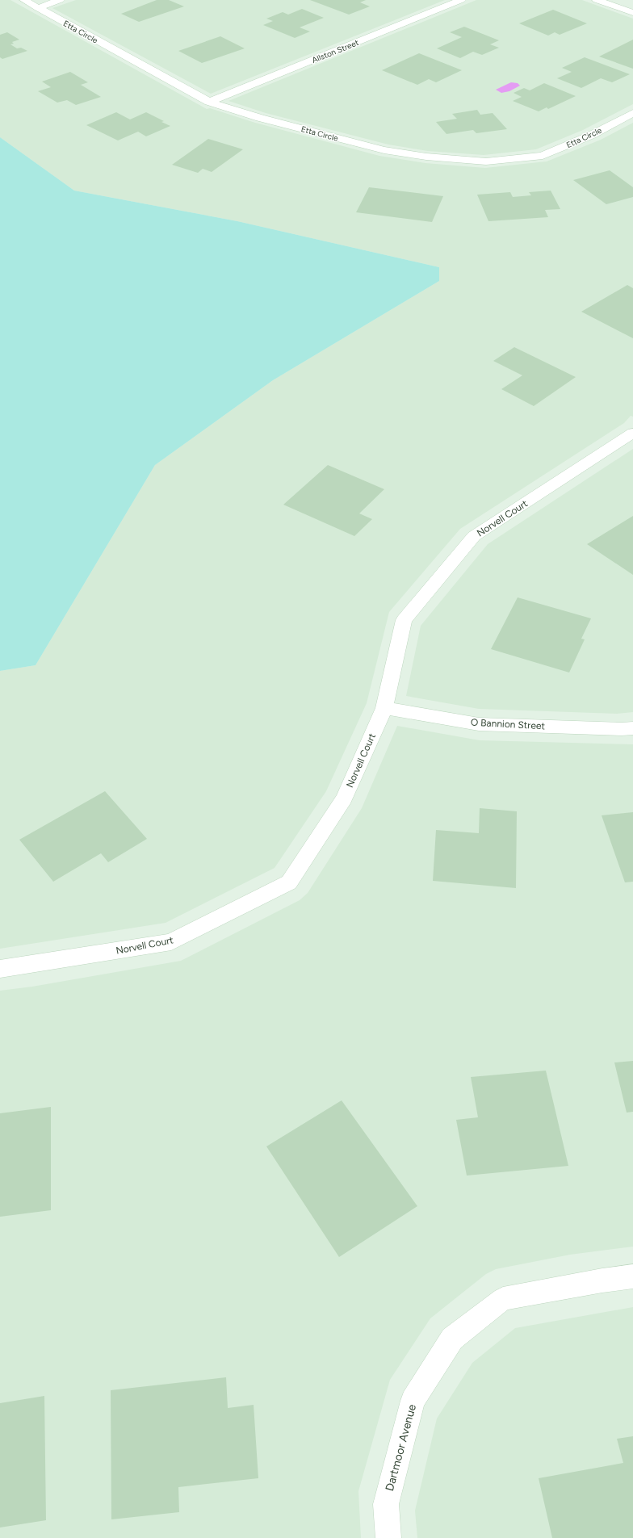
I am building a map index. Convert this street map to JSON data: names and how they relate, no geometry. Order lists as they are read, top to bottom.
{
  "streets": {
    "street": [
      "Etta Circle",
      "Allston Street",
      "Norvell Court",
      "O Bannion Street",
      "Dartmoor Avenue"
    ]
  },
  "crossings": [
    ["Etta Circle", "Allston Street"],
    ["Norvell Court", "O Bannion Street"]
  ]
}
